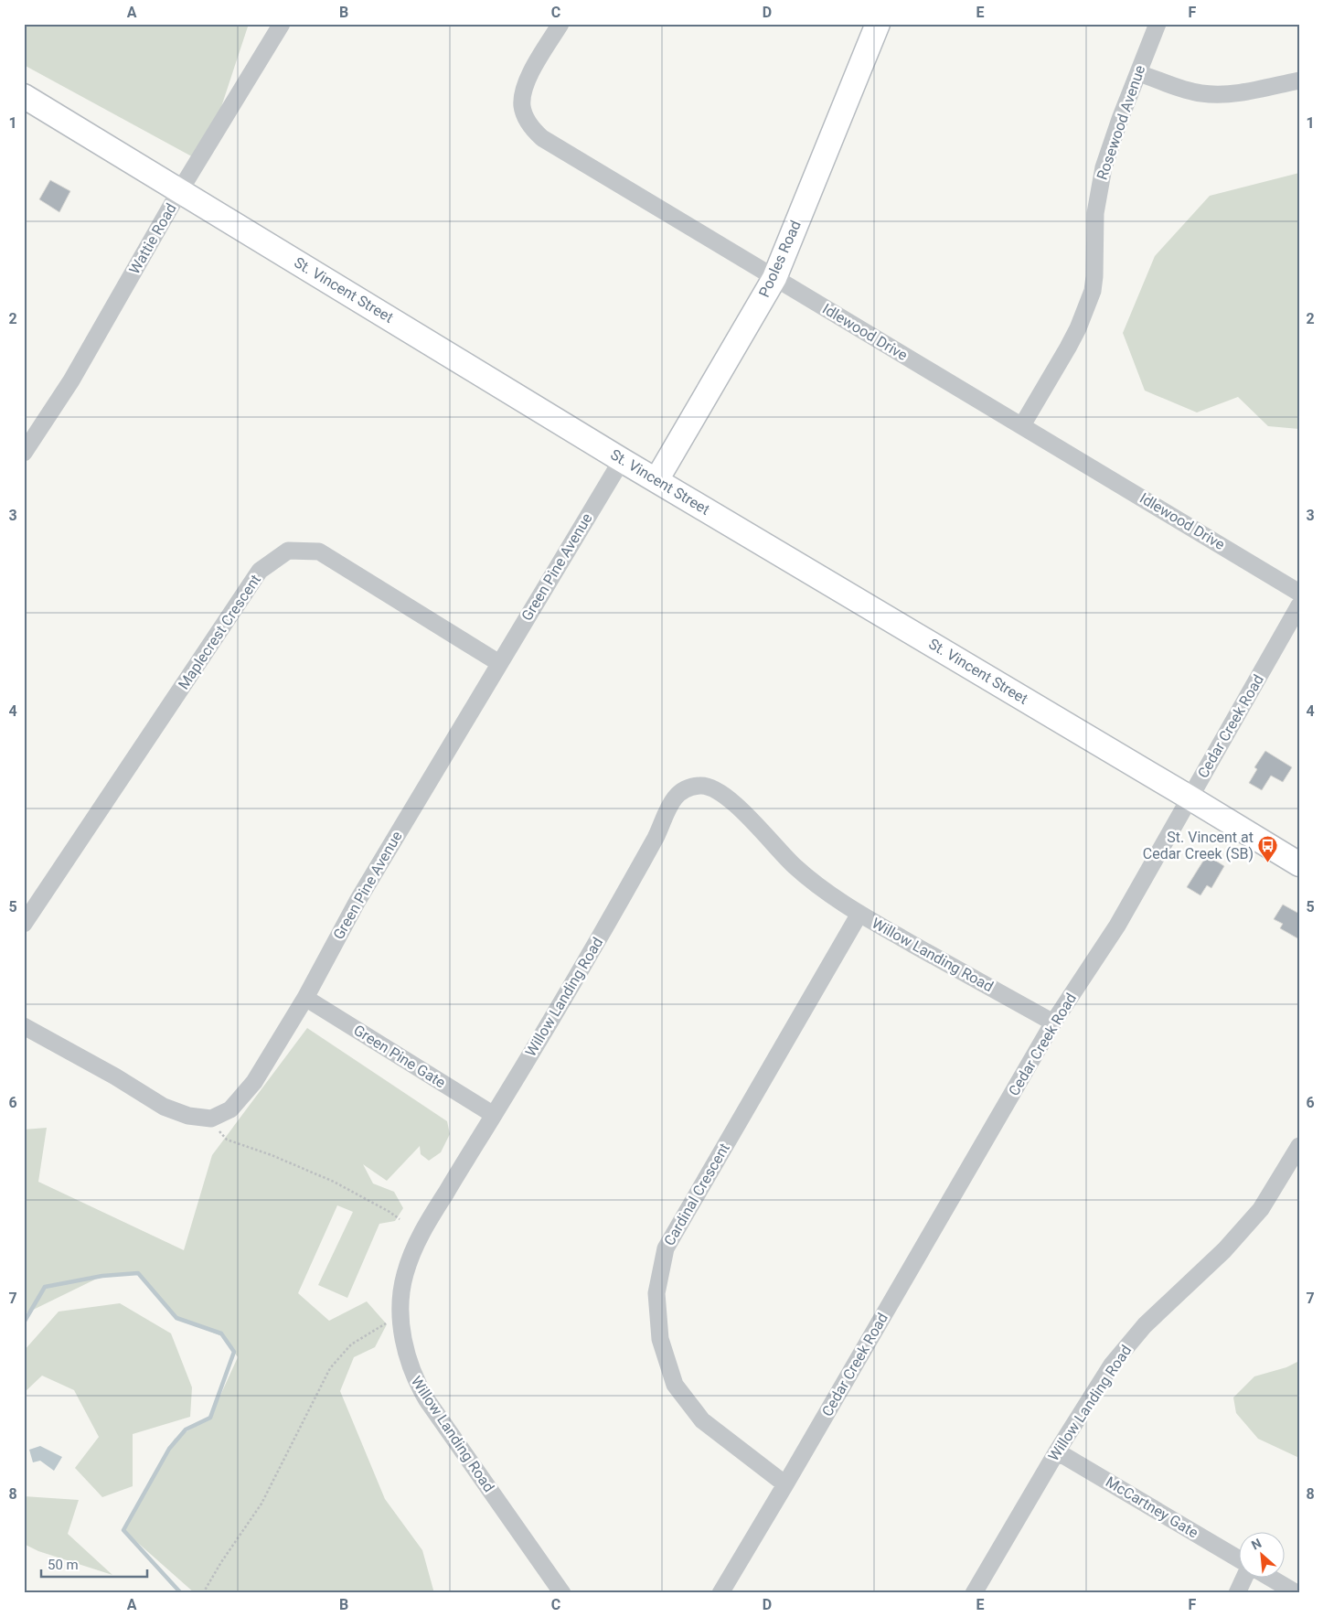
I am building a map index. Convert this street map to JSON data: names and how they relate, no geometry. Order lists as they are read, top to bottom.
{
  "streets": {
    "street": [
      "Rosewood Avenue",
      "Wattie Road",
      "Pooles Road",
      "St. Vincent Street",
      "Idlewood Drive",
      "Green Pine Avenue",
      "Maplecrest Crescent",
      "Cedar Creek Road",
      "Willow Landing Road",
      "Green Pine Gate",
      "Cardinal Crescent",
      "McCartney Gate"
    ]
  },
  "crossings": [
    ["Rosewood Avenue", "Idlewood Drive"],
    ["Wattie Road", "St. Vincent Street"],
    ["Pooles Road", "St. Vincent Street"],
    ["Pooles Road", "Idlewood Drive"],
    ["St. Vincent Street", "Green Pine Avenue"],
    ["St. Vincent Street", "Cedar Creek Road"],
    ["Green Pine Avenue", "Maplecrest Crescent"],
    ["Green Pine Avenue", "Green Pine Gate"],
    ["Cedar Creek Road", "Willow Landing Road"],
    ["Cedar Creek Road", "Cardinal Crescent"],
    ["Willow Landing Road", "Green Pine Gate"],
    ["Willow Landing Road", "Cardinal Crescent"],
    ["Willow Landing Road", "McCartney Gate"]
  ],
  "places": {
    "bus stop": ["St. Vincent at Cedar Creek (SB)"]
  },
  "scale_bar": "50 m",
  "north": "top left",
  "grid": {
    "columns": [
      "A",
      "B",
      "C",
      "D",
      "E",
      "F"
    ],
    "rows": [
      "1",
      "2",
      "3",
      "4",
      "5",
      "6",
      "7",
      "8"
    ]
  }
}
